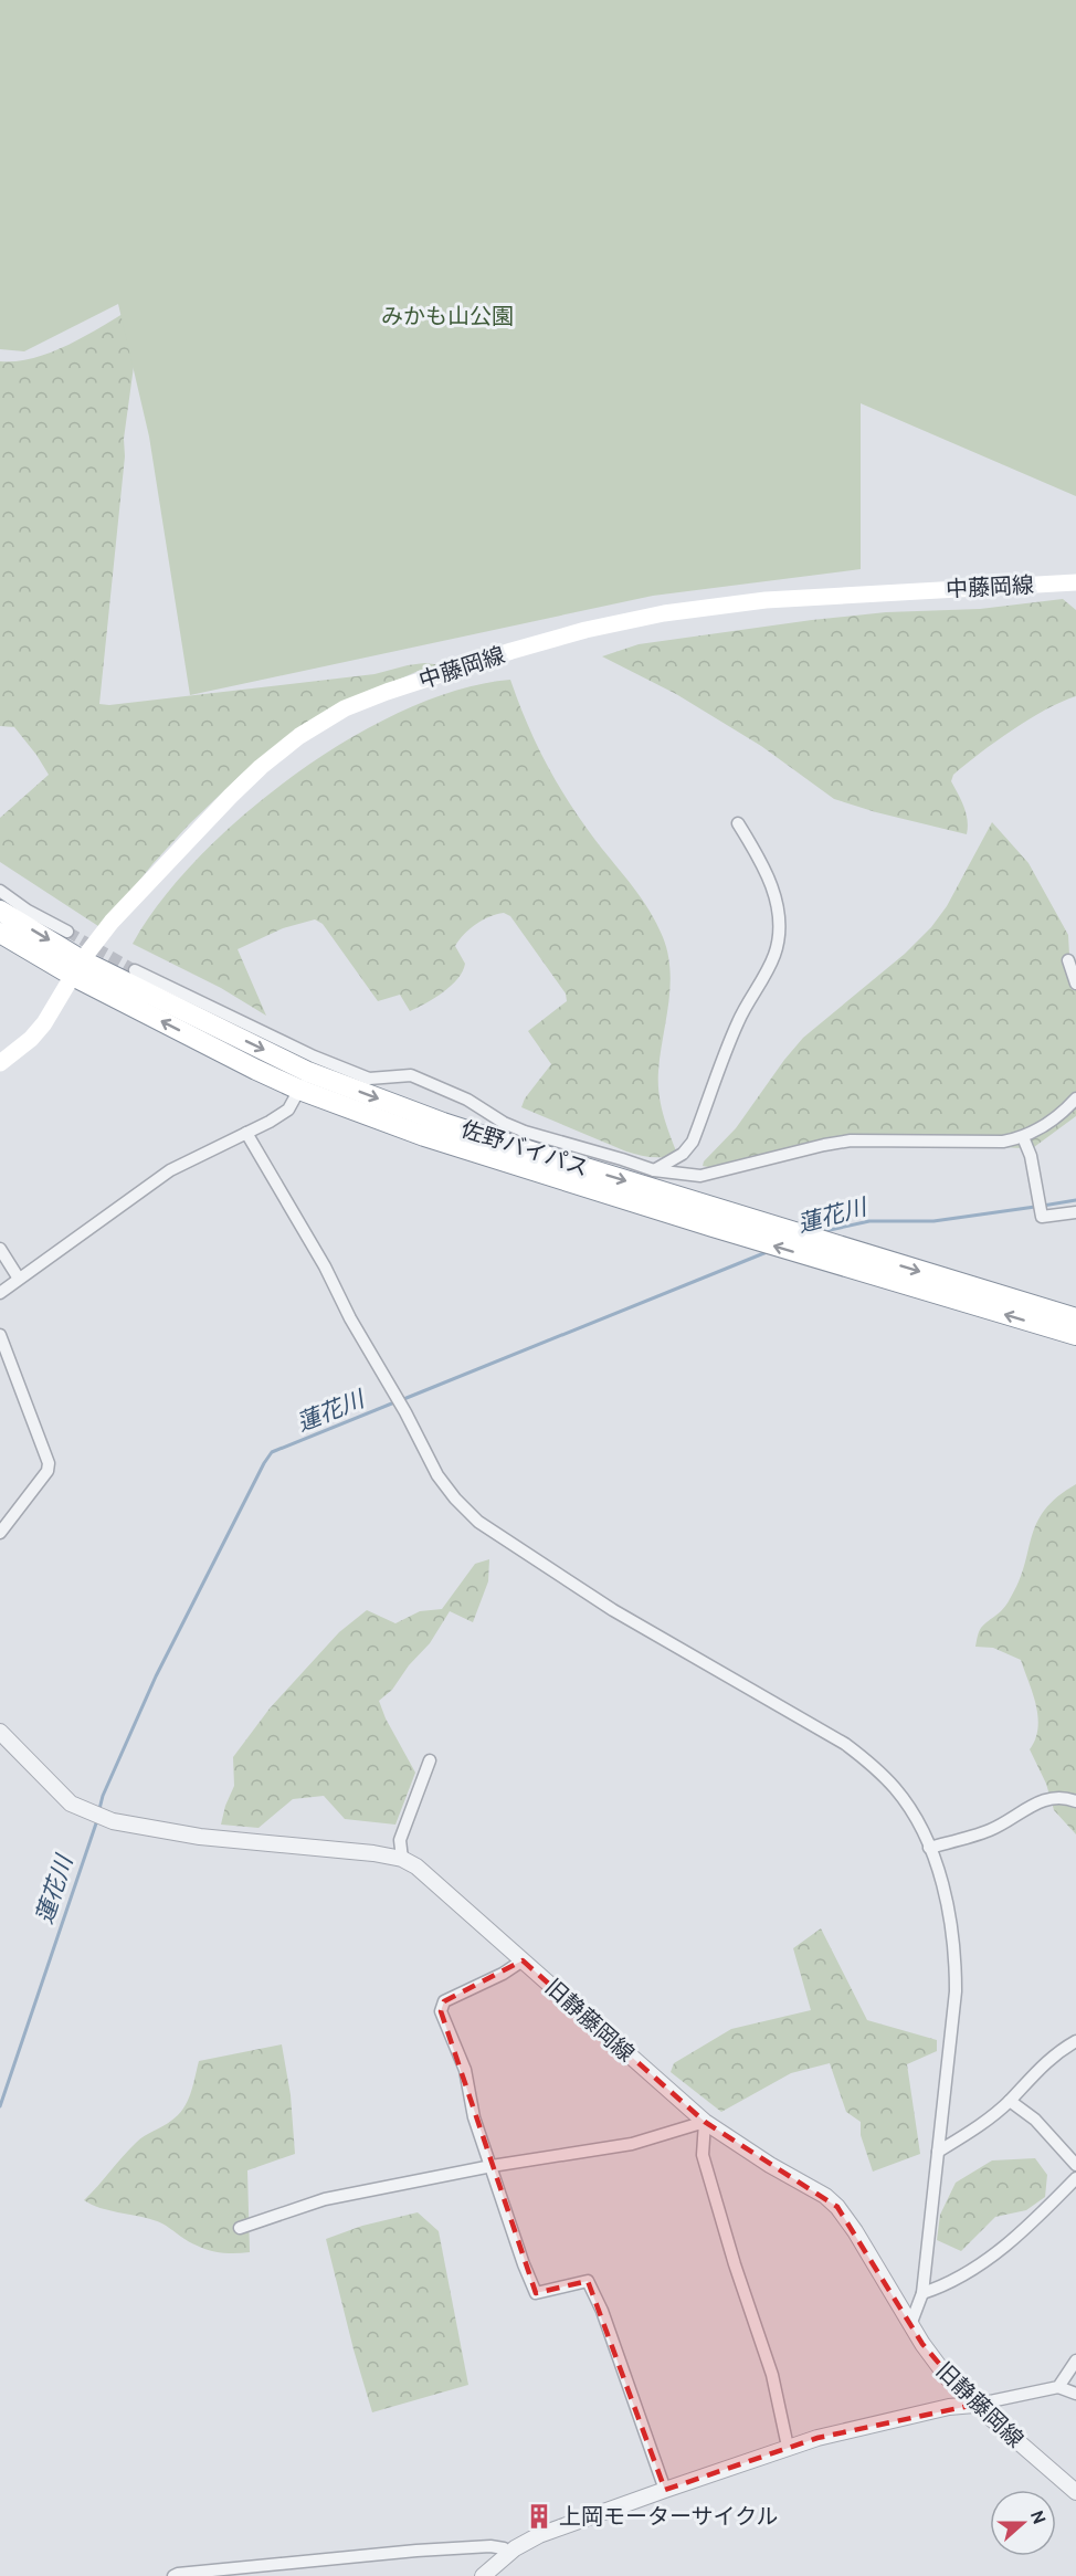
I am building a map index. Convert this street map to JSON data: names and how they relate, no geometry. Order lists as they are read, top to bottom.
{
  "streets": {
    "highway": ["佐野バイパス"],
    "main road": ["中藤岡線"],
    "street": ["旧静藤岡線"]
  },
  "crossings": [
    ["中藤岡線", "佐野バイパス"]
  ],
  "water": ["蓮花川"],
  "parks": ["みかも山公園"],
  "places": {
    "building": ["上岡モーターサイクル"]
  },
  "north": "right"
}
